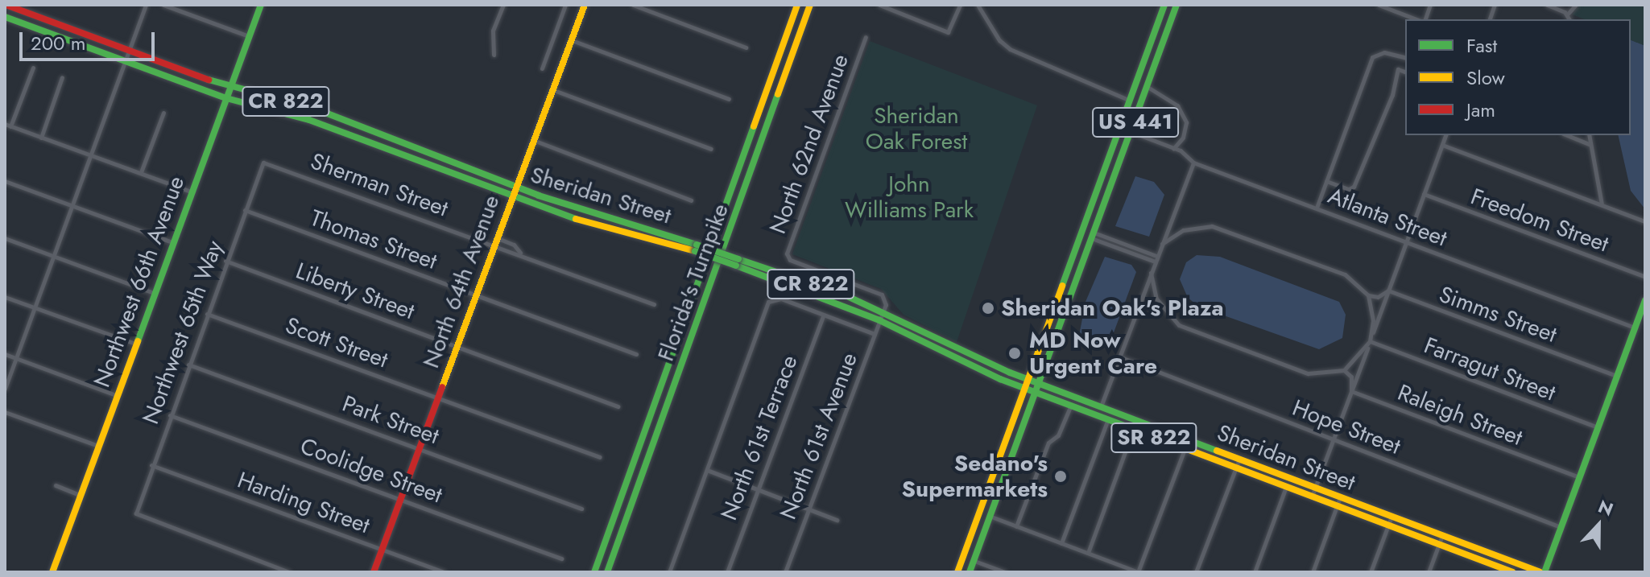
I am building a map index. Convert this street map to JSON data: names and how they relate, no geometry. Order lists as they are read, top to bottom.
{
  "streets": {
    "main road": [
      "CR 822",
      "US 441",
      "Sheridan Street",
      "Northwest 66th Avenue",
      "North 64th Avenue",
      "Florida's Turnpike",
      "SR 822"
    ],
    "street": [
      "North 62nd Avenue",
      "Sherman Street",
      "Atlanta Street",
      "Freedom Street",
      "Thomas Street",
      "Liberty Street",
      "Simms Street",
      "Northwest 65th Way",
      "Scott Street",
      "Farragut Street",
      "Raleigh Street",
      "Park Street",
      "Hope Street",
      "North 61st Avenue",
      "North 61st Terrace",
      "Coolidge Street",
      "Harding Street"
    ]
  },
  "crossings": [
    ["US 441", "Sheridan Street"],
    ["US 441", "Atlanta Street"],
    ["North 62nd Avenue", "Sheridan Street"],
    ["North 62nd Avenue", "North 61st Avenue"],
    ["Sherman Street", "North 64th Avenue"],
    ["Sherman Street", "Northwest 65th Way"],
    ["Sheridan Street", "Northwest 66th Avenue"],
    ["Sheridan Street", "North 64th Avenue"],
    ["Sheridan Street", "North 61st Avenue"],
    ["Thomas Street", "North 64th Avenue"],
    ["Thomas Street", "Northwest 65th Way"],
    ["North 64th Avenue", "Liberty Street"],
    ["North 64th Avenue", "Scott Street"],
    ["North 64th Avenue", "Park Street"],
    ["North 64th Avenue", "Coolidge Street"],
    ["North 64th Avenue", "Harding Street"],
    ["Liberty Street", "Northwest 65th Way"],
    ["Northwest 65th Way", "Scott Street"],
    ["Northwest 65th Way", "Park Street"],
    ["Northwest 65th Way", "Coolidge Street"],
    ["Northwest 65th Way", "Harding Street"]
  ],
  "parks": ["Sheridan Oak Forest", "John Williams Park"],
  "places": ["Sheridan Oak's Plaza", "MD Now Urgent Care", "Sedano's Supermarkets"],
  "legend": ["Fast", "Slow", "Jam"],
  "scale_bar": "200 m",
  "north": "top"
}
